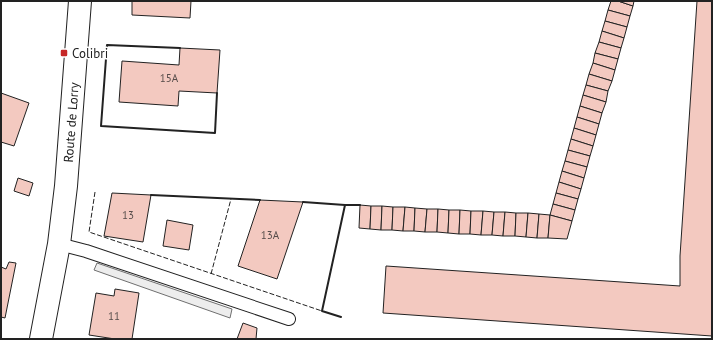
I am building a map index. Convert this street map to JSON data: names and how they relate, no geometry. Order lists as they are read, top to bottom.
{
  "streets": {
    "main road": ["Route de Lorry"]
  },
  "places": {
    "transit": ["Colibri"]
  },
  "house_numbers": [
    "15A",
    "13",
    "13A",
    "11"
  ]
}
